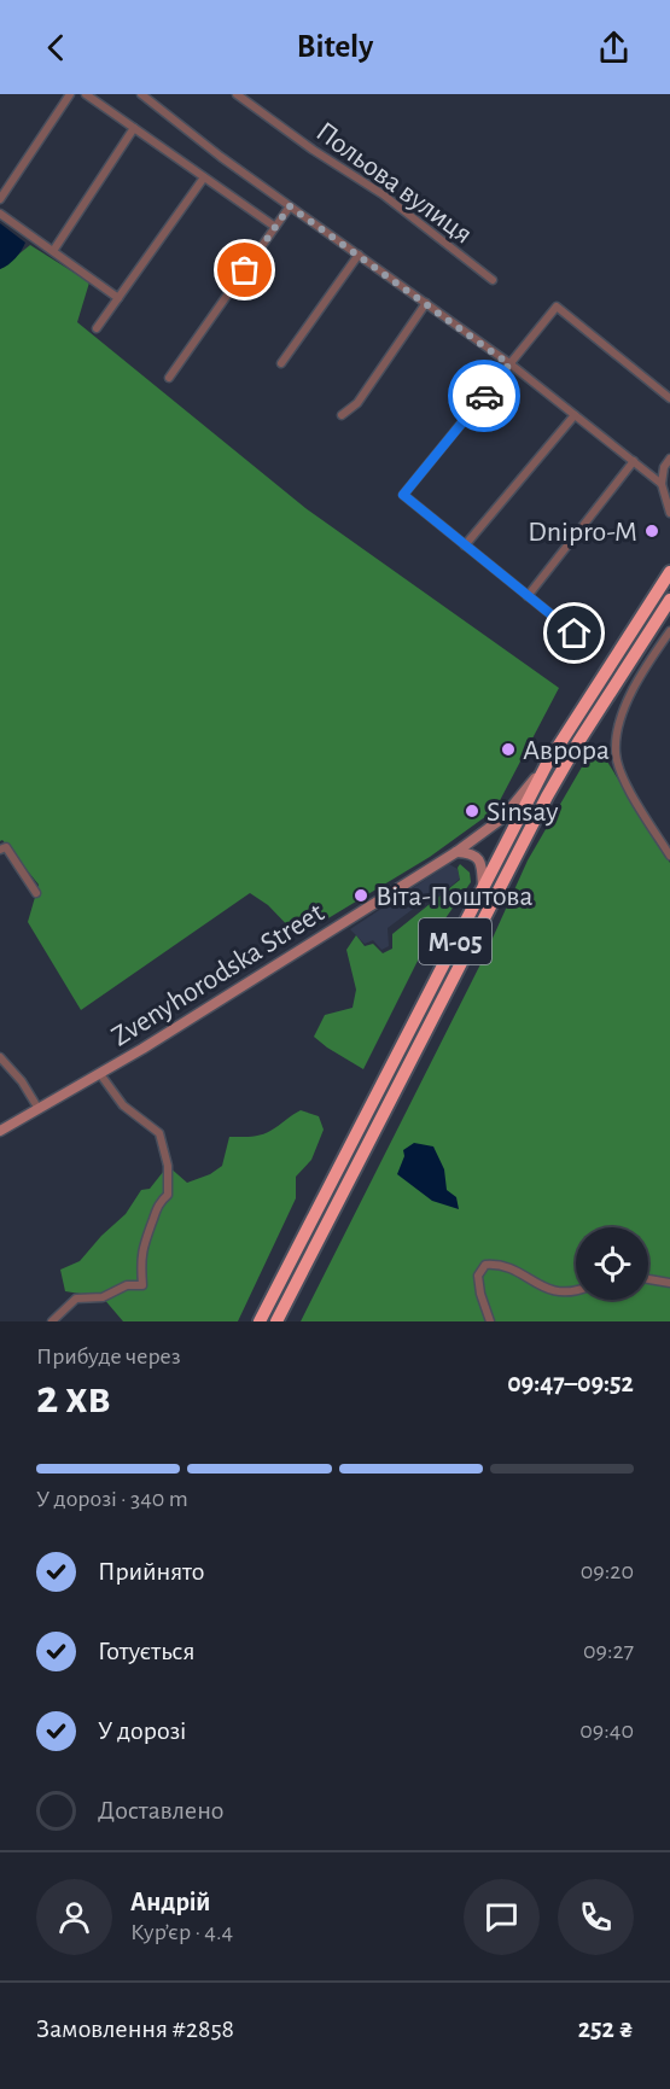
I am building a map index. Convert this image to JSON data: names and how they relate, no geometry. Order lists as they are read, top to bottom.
{
  "streets": {
    "highway": ["М-05"],
    "street": ["Польова вулиця", "Zvenyhorodska Street"]
  },
  "crossings": [
    ["М-05", "Zvenyhorodska Street"]
  ],
  "places": [
    "Dnipro-M",
    "Аврора",
    "Sinsay",
    "Віта-Поштова"
  ],
  "page": {
    "header": "Bitely",
    "heading": ["2 хв", "Прибуде через", "09:47–09:52"],
    "panel": [
      "Андрій",
      "Кур’єр · 4.4",
      "Замовлення #2858",
      "252 ₴"
    ],
    "bar": "У дорозі · 340 m",
    "list": [
      ["Прийнято", "09:20"],
      ["Готується", "09:27"],
      ["У дорозі", "09:40"],
      "Доставлено"
    ]
  }
}
